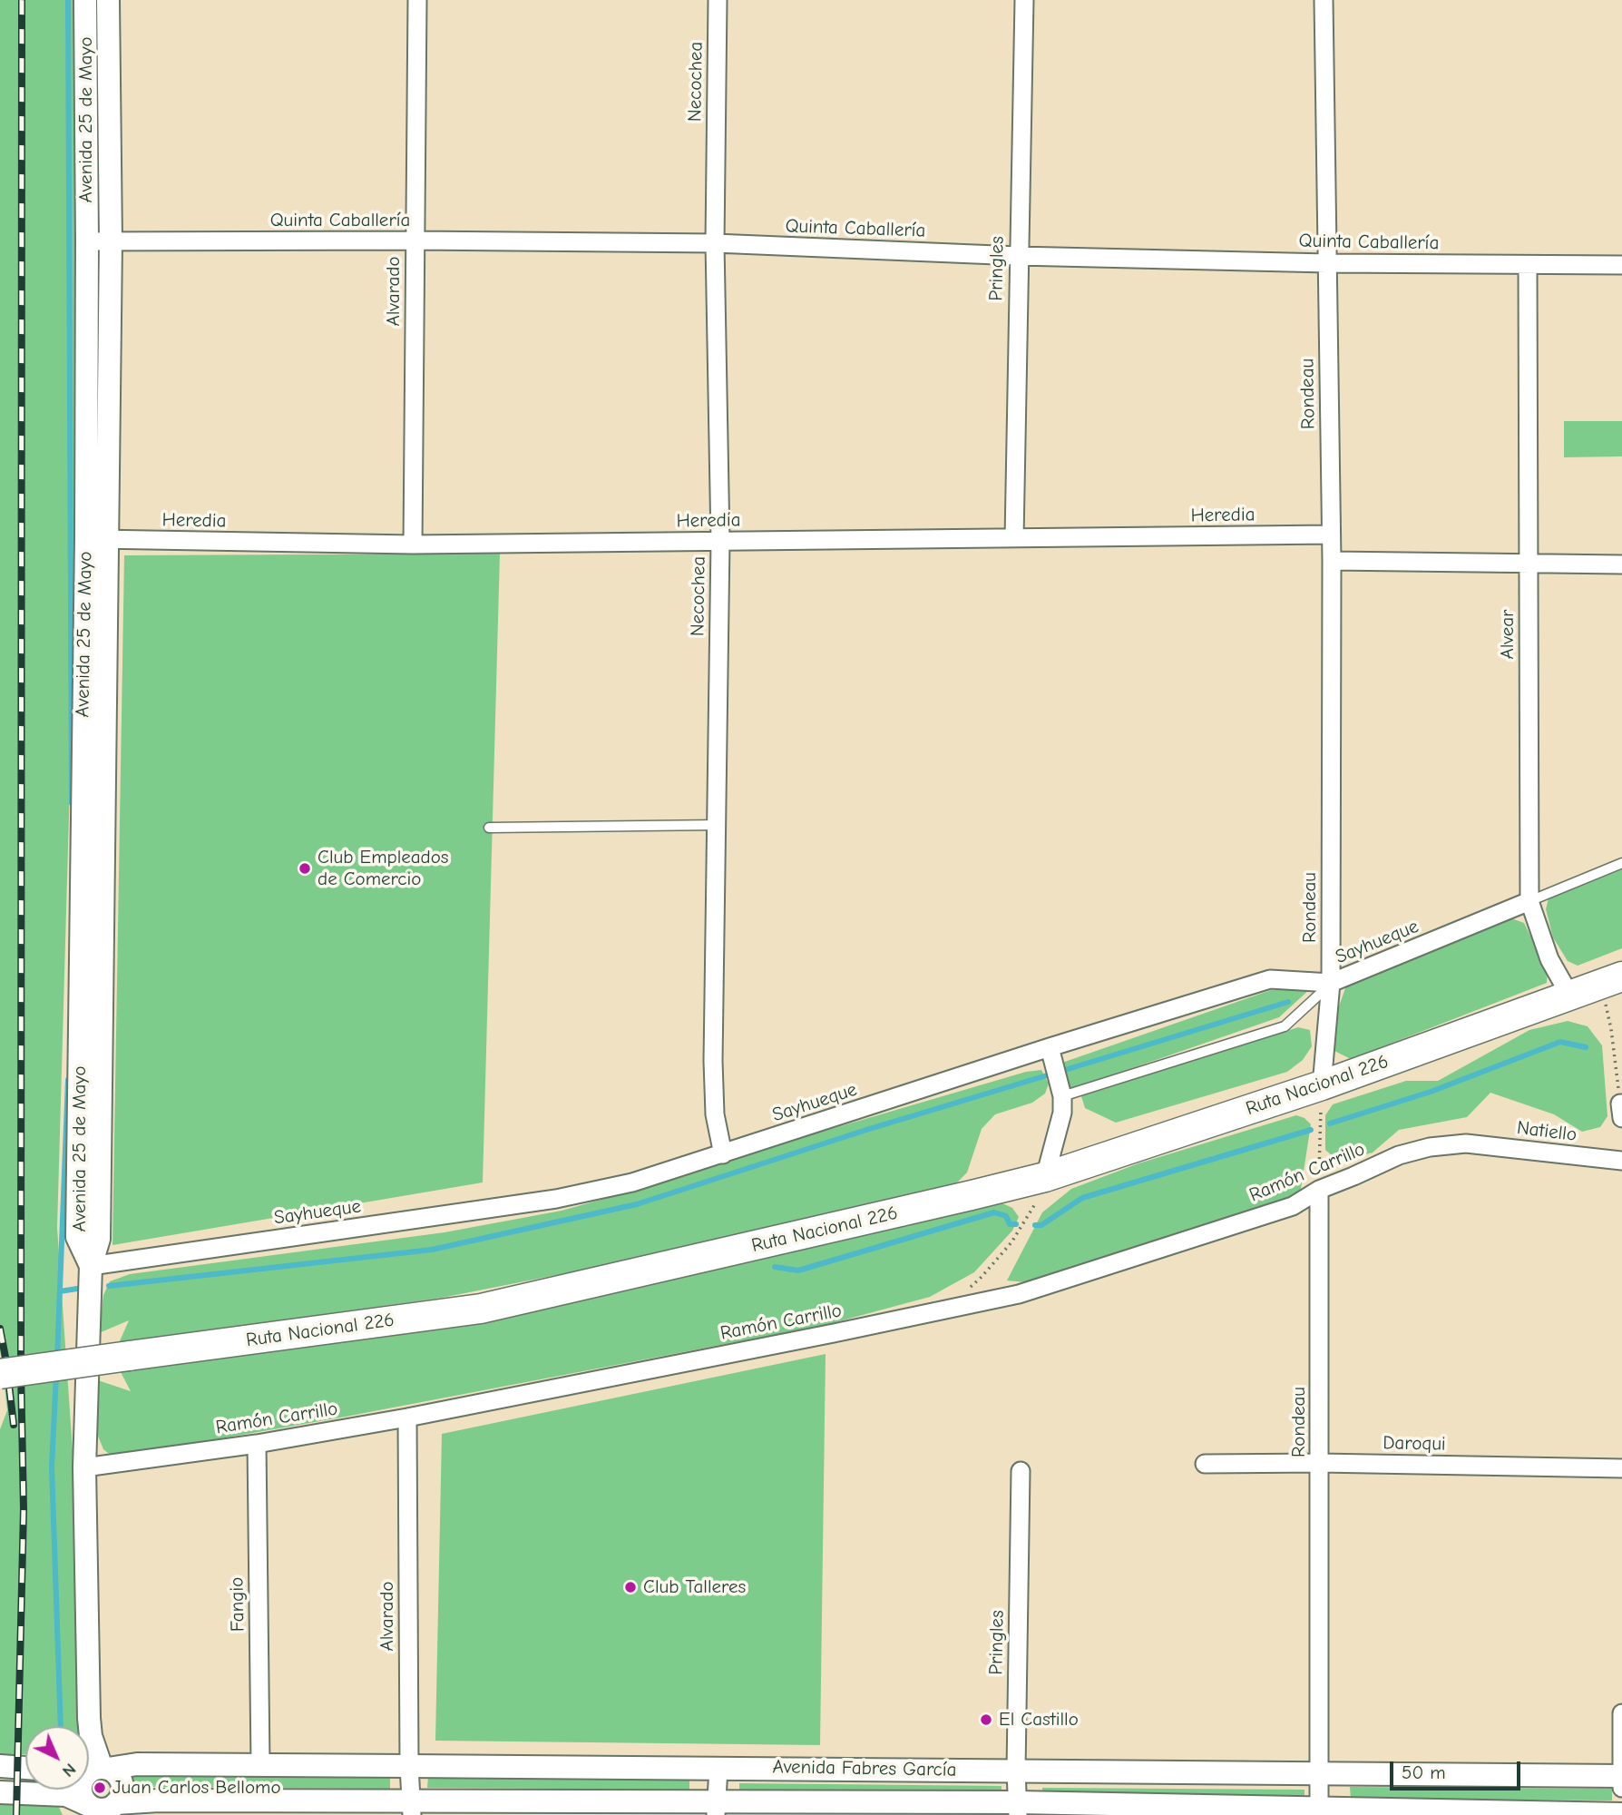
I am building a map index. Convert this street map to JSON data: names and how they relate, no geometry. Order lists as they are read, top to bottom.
{
  "streets": {
    "highway": ["Ruta Nacional 226"],
    "street": [
      "Necochea",
      "Avenida 25 de Mayo",
      "Quinta Caballería",
      "Pringles",
      "Alvarado",
      "Rondeau",
      "Heredia",
      "Alvear",
      "Sayhueque",
      "Natiello",
      "Ramón Carrillo",
      "Daroqui",
      "Fangio",
      "Avenida Fabres García"
    ]
  },
  "crossings": [
    ["Necochea", "Quinta Caballería"],
    ["Necochea", "Heredia"],
    ["Necochea", "Sayhueque"],
    ["Avenida 25 de Mayo", "Quinta Caballería"],
    ["Avenida 25 de Mayo", "Heredia"],
    ["Avenida 25 de Mayo", "Sayhueque"],
    ["Avenida 25 de Mayo", "Ramón Carrillo"],
    ["Avenida 25 de Mayo", "Avenida Fabres García"],
    ["Quinta Caballería", "Pringles"],
    ["Quinta Caballería", "Alvarado"],
    ["Quinta Caballería", "Rondeau"],
    ["Quinta Caballería", "Alvear"],
    ["Pringles", "Heredia"],
    ["Pringles", "Avenida Fabres García"],
    ["Alvarado", "Heredia"],
    ["Alvarado", "Ramón Carrillo"],
    ["Alvarado", "Avenida Fabres García"],
    ["Rondeau", "Heredia"],
    ["Rondeau", "Sayhueque"],
    ["Rondeau", "Ruta Nacional 226"],
    ["Rondeau", "Ramón Carrillo"],
    ["Rondeau", "Daroqui"],
    ["Rondeau", "Avenida Fabres García"],
    ["Alvear", "Sayhueque"],
    ["Alvear", "Ruta Nacional 226"],
    ["Natiello", "Ramón Carrillo"],
    ["Ramón Carrillo", "Fangio"],
    ["Fangio", "Avenida Fabres García"]
  ],
  "places": [
    "Club Empleados de Comercio",
    "Club Talleres",
    "El Castillo",
    "Juan Carlos Bellomo"
  ],
  "scale_bar": "50 m",
  "north": "bottom right"
}
